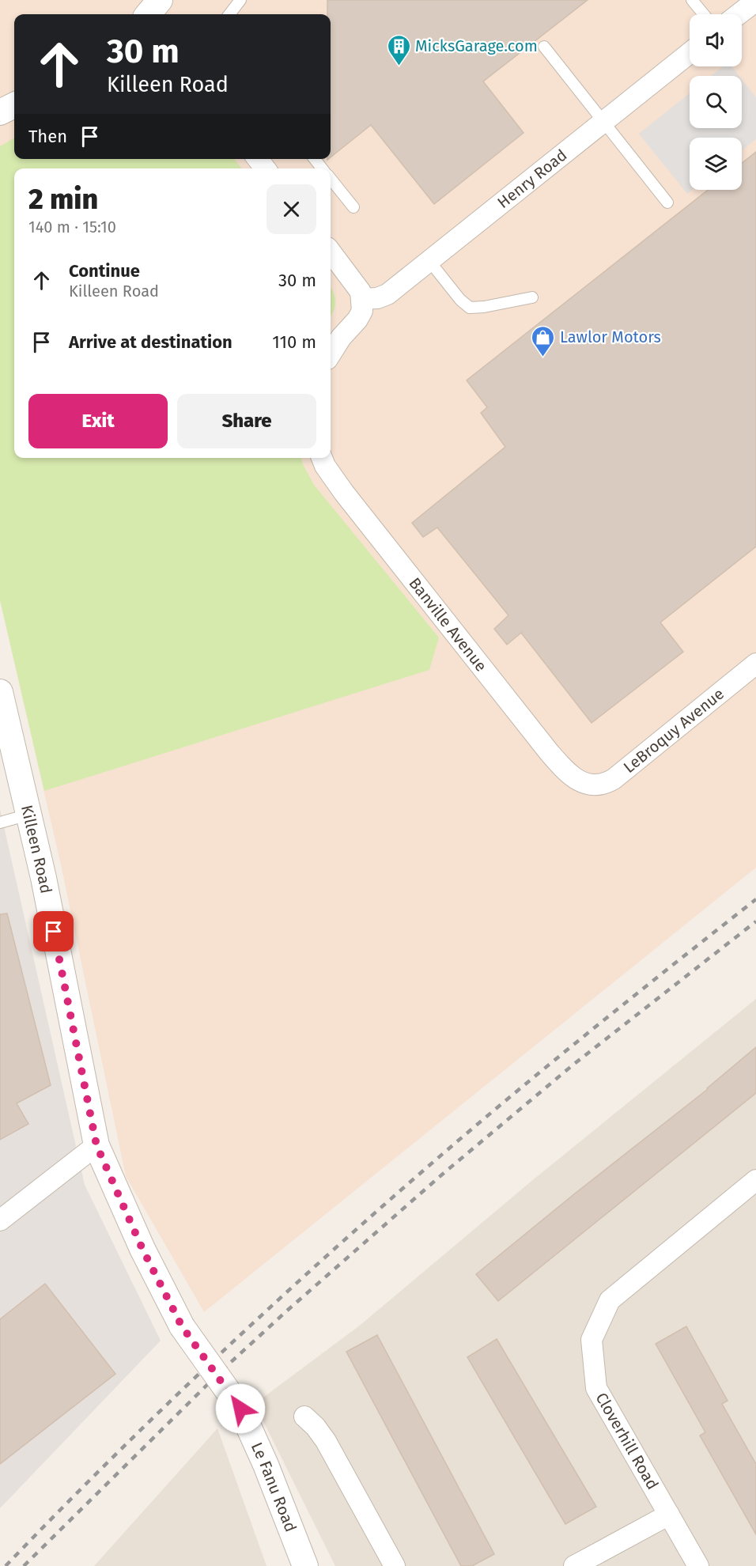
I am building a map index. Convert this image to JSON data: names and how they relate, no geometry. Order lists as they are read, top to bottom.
{
  "streets": {
    "street": [
      "Henry Road",
      "Banville Avenue",
      "LeBroquy Avenue",
      "Killeen Road",
      "Cloverhill Road",
      "Le Fanu Road"
    ]
  },
  "crossings": [
    ["Banville Avenue", "LeBroquy Avenue"],
    ["Killeen Road", "Le Fanu Road"]
  ],
  "places": {
    "building": ["MicksGarage.com"],
    "shop": ["Lawlor Motors"]
  },
  "page": {
    "turn": ["30 m", "Killeen Road"],
    "then": "Then",
    "heading": ["2 min", "140 m · 15:10"],
    "list": [
      {
        "name": "Continue",
        "note": "Killeen Road",
        "value": "30 m"
      },
      {
        "name": "Arrive at destination",
        "value": "110 m"
      }
    ],
    "buttons": ["Exit", "Share"]
  }
}
